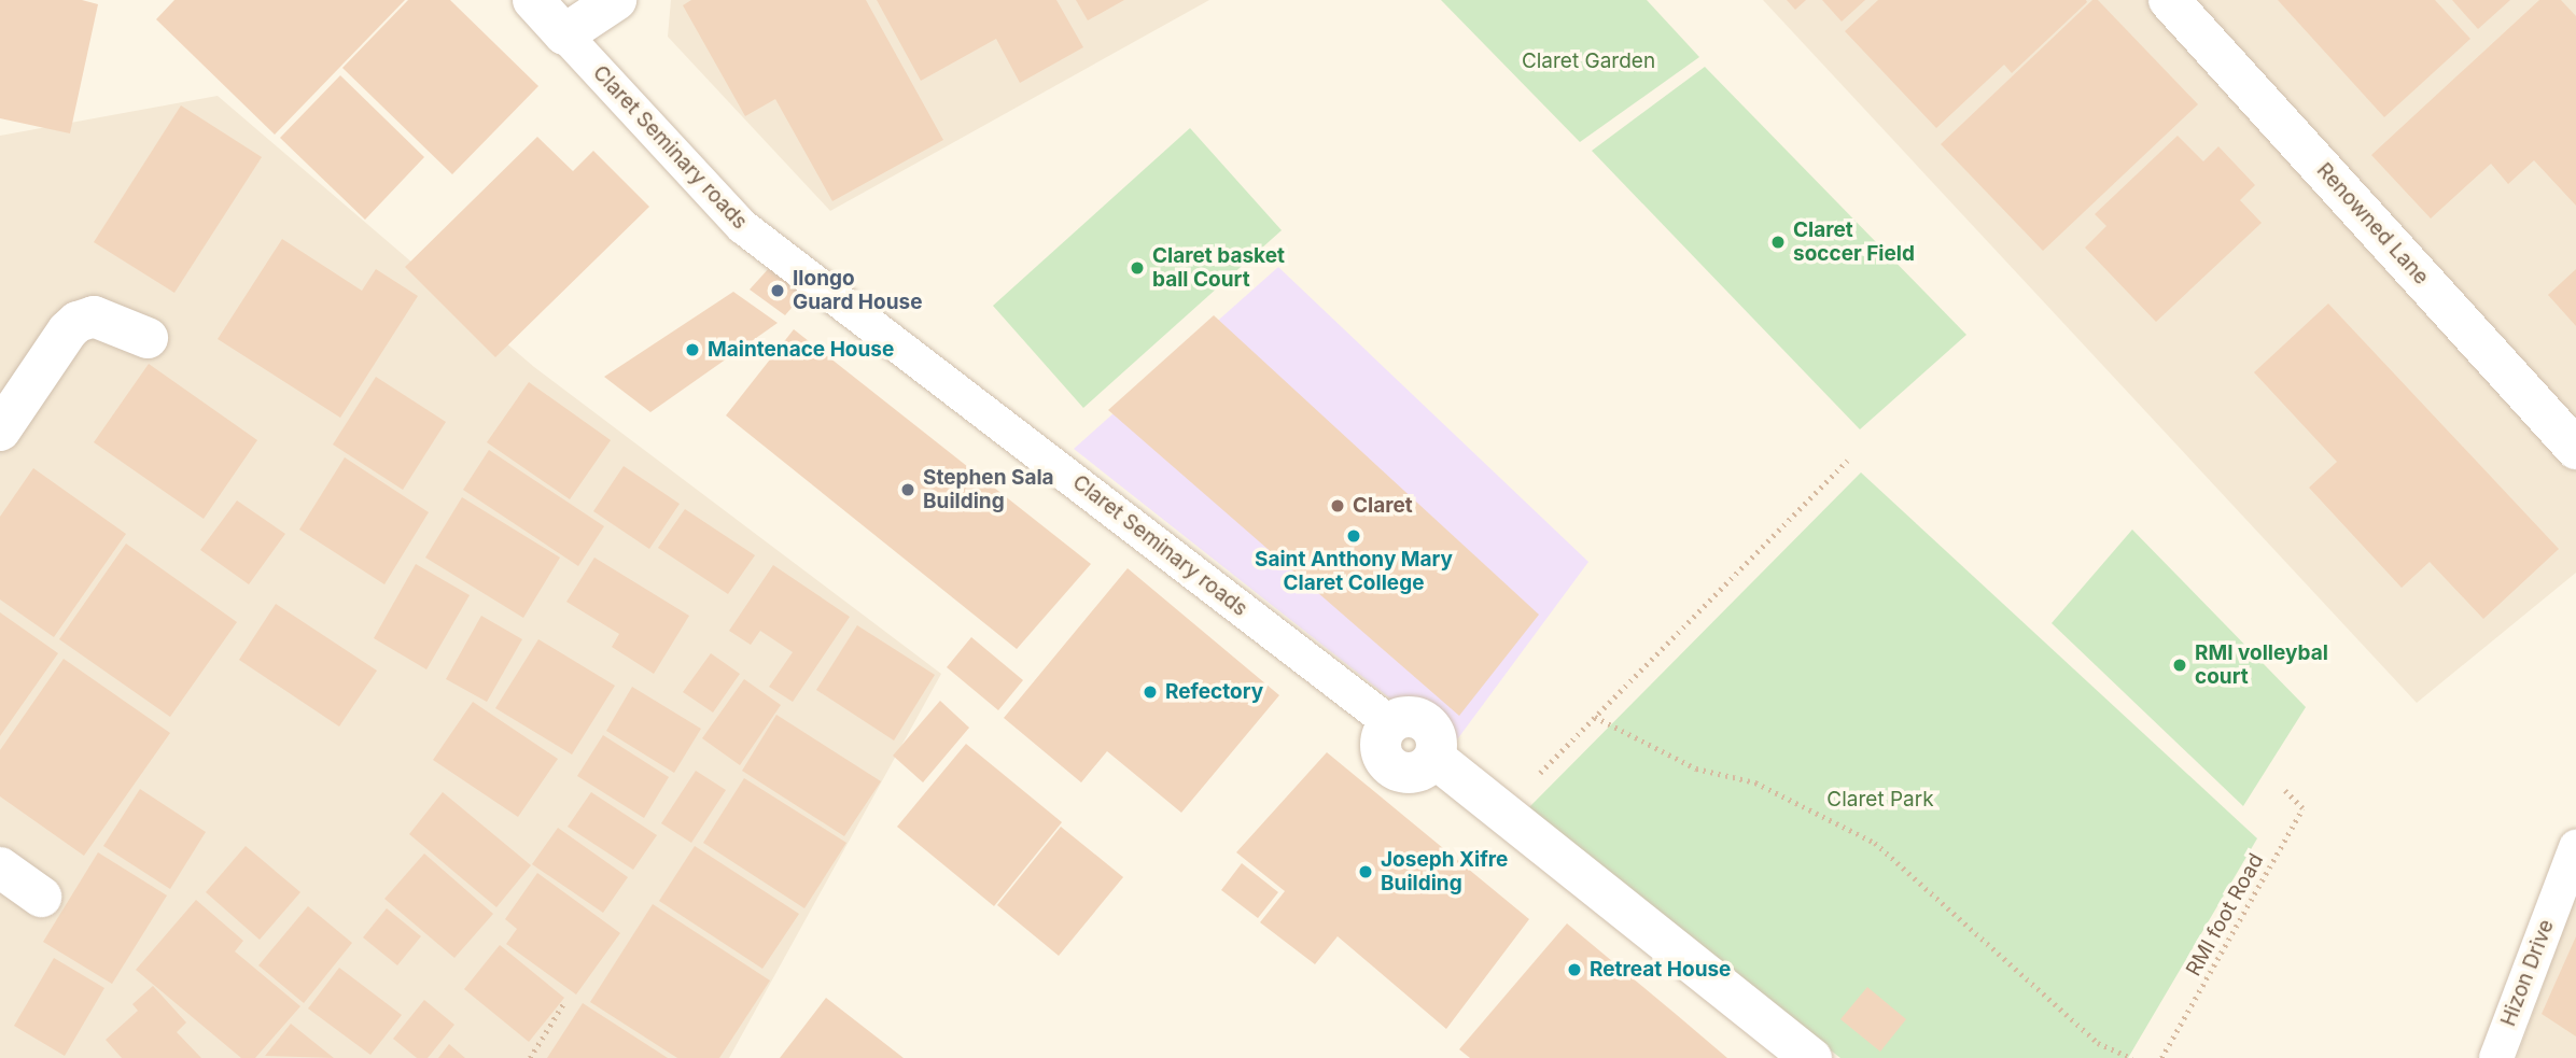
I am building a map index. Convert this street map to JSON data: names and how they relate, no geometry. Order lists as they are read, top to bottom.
{
  "streets": {
    "street": ["Renowned Lane"],
    "lane": ["Claret Seminary roads", "Hizon Drive"],
    "path": ["RMI foot Road"]
  },
  "parks": ["Claret Garden", "Claret Park"],
  "places": [
    "Claret soccer Field",
    "Claret basket ball Court",
    "Ilongo Guard House",
    "Maintenace House",
    "Stephen Sala Building",
    "Claret",
    "Saint Anthony Mary Claret College",
    "RMI volleybal court",
    "Refectory",
    "Joseph Xifre Building",
    "Retreat House"
  ]
}
